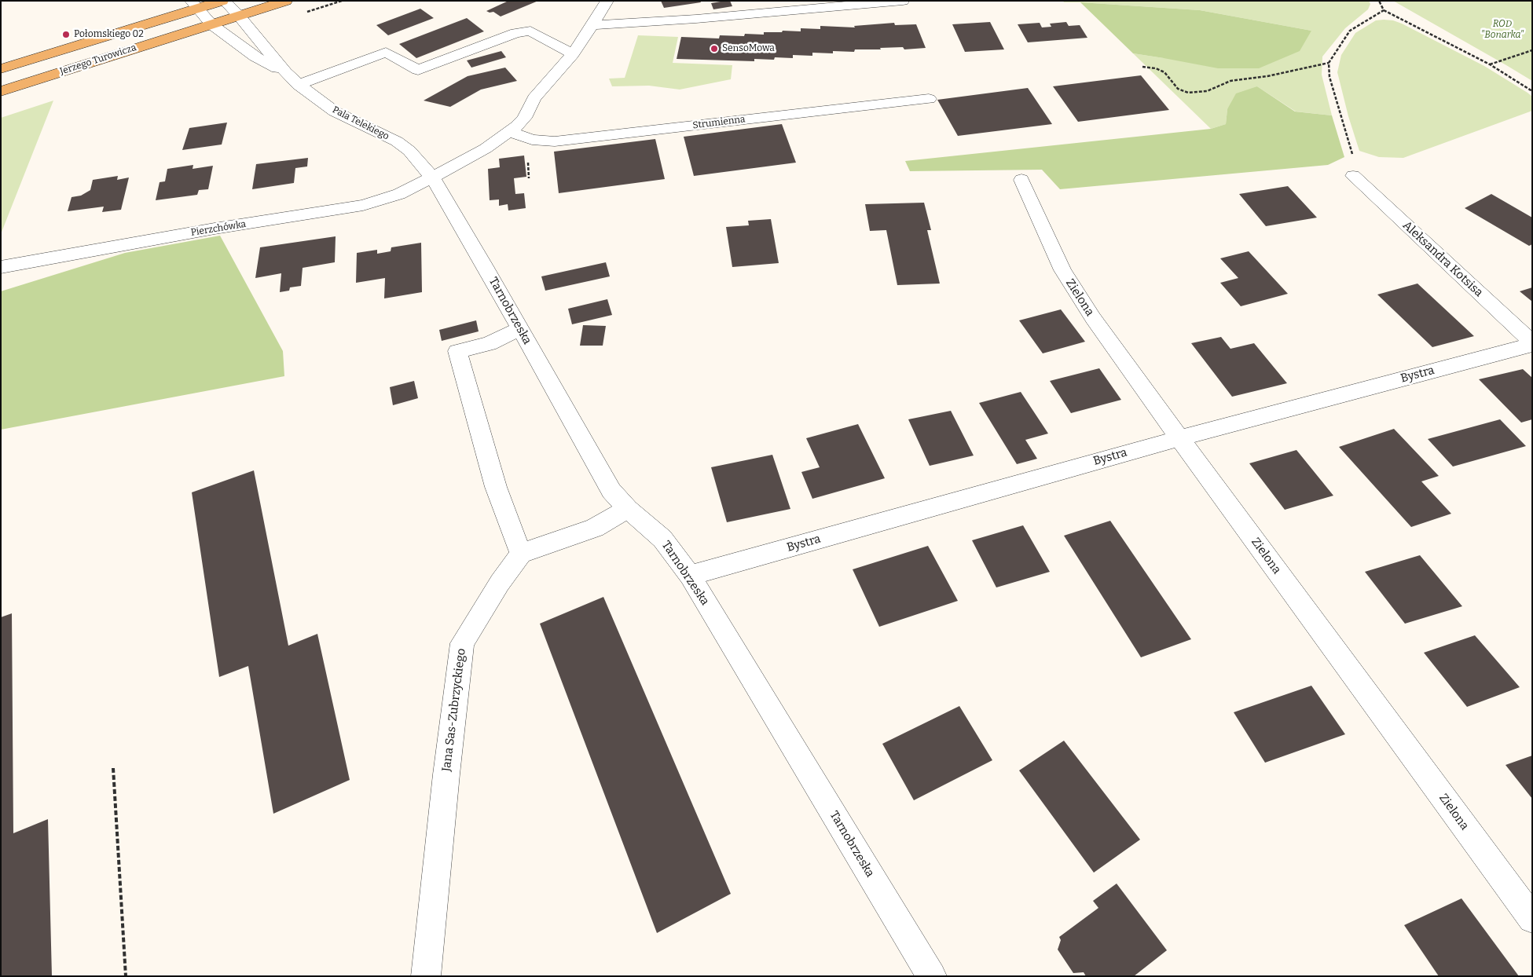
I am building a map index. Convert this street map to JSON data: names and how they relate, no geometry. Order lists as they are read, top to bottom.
{
  "streets": {
    "main road": ["Jerzego Turowicza"],
    "street": [
      "Strumienna",
      "Pala Telekiego",
      "Pierzchówka",
      "Aleksandra Kotsisa",
      "Zielona",
      "Tarnobrzeska",
      "Bystra",
      "Jana Sas-Zubrzyckiego"
    ]
  },
  "crossings": [
    ["Jerzego Turowicza", "Pala Telekiego"],
    ["Pala Telekiego", "Pierzchówka"],
    ["Pala Telekiego", "Tarnobrzeska"],
    ["Pierzchówka", "Tarnobrzeska"],
    ["Aleksandra Kotsisa", "Bystra"],
    ["Zielona", "Bystra"],
    ["Tarnobrzeska", "Bystra"]
  ],
  "parks": ["ROD \"Bonarka\""],
  "places": ["Połomskiego 02", "SensoMowa"]
}
